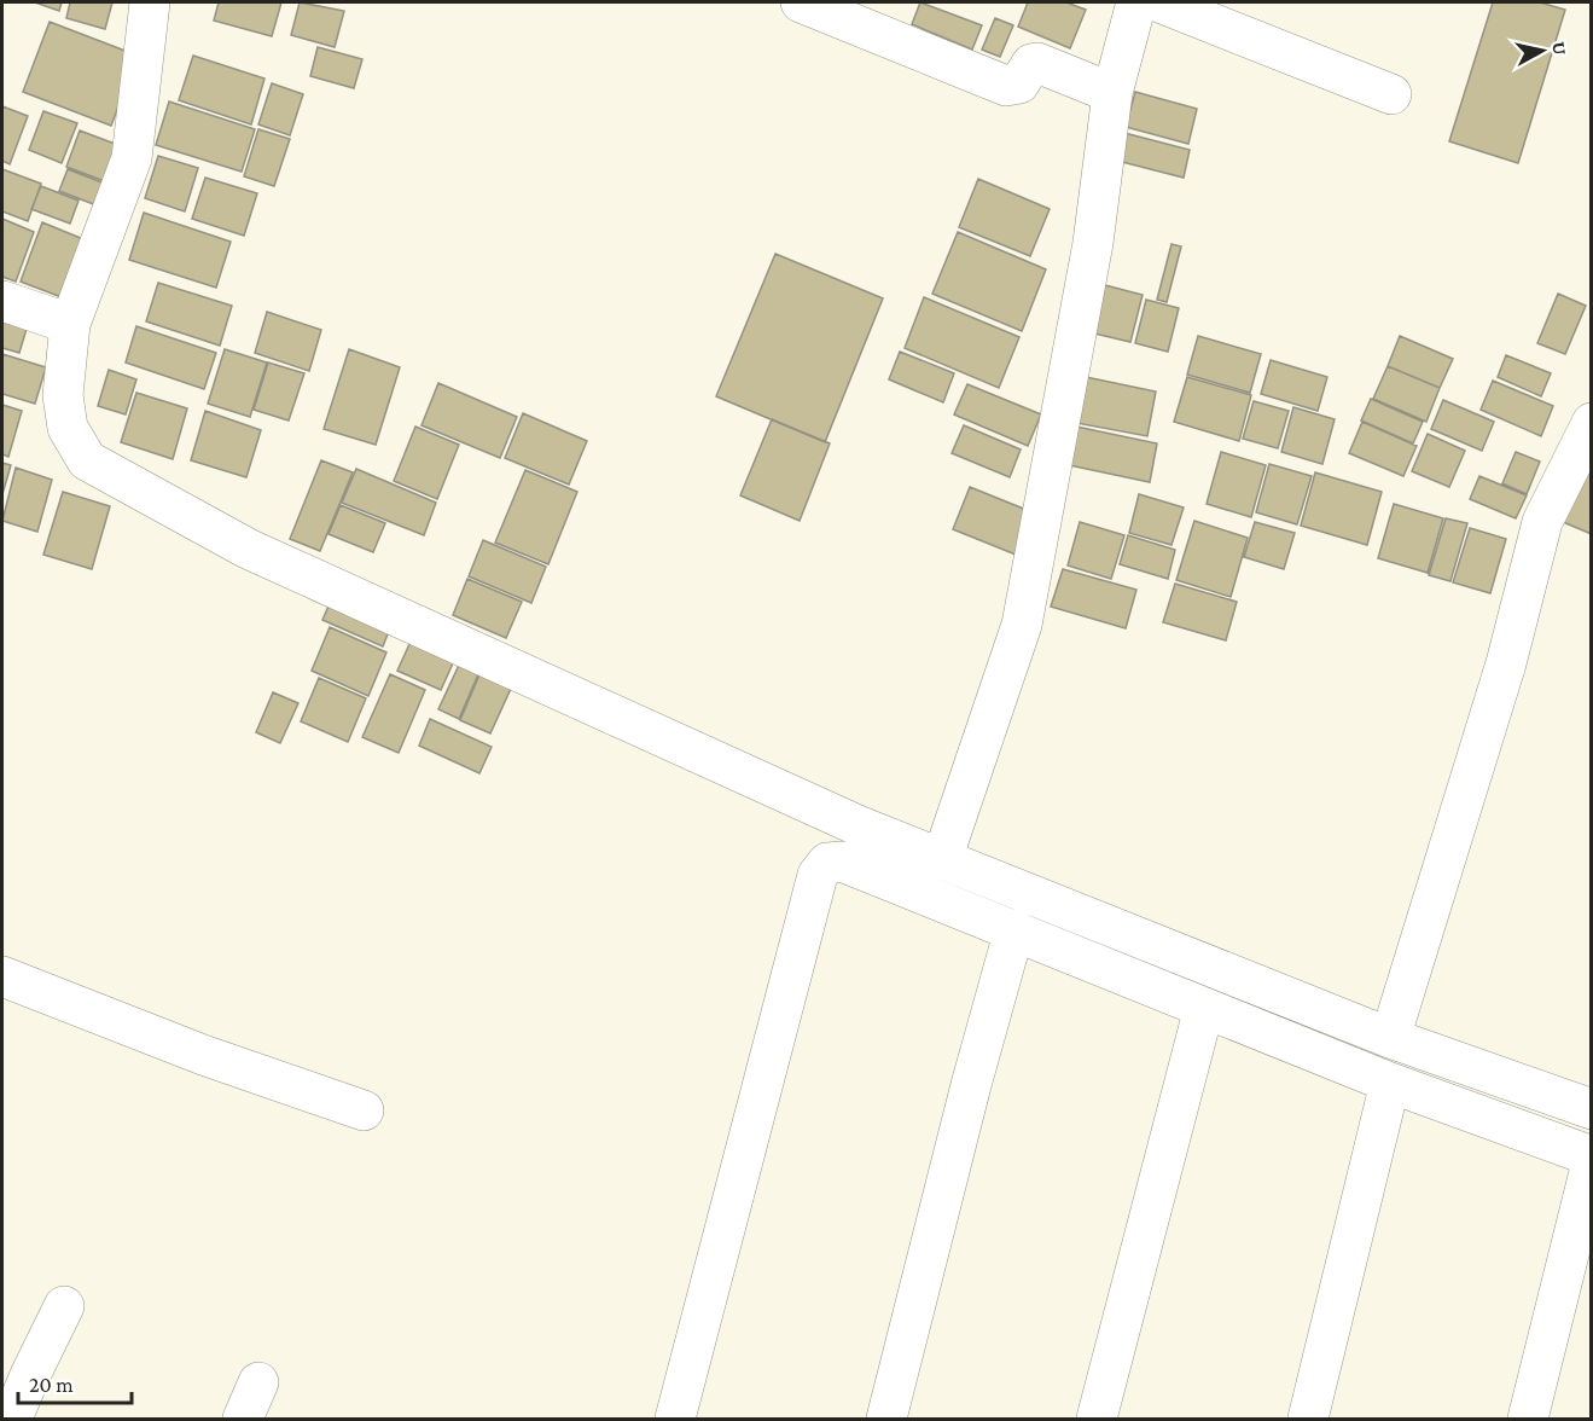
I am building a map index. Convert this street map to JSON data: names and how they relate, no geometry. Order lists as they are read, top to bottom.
{
  "scale_bar": "20 m",
  "north": "right"
}
